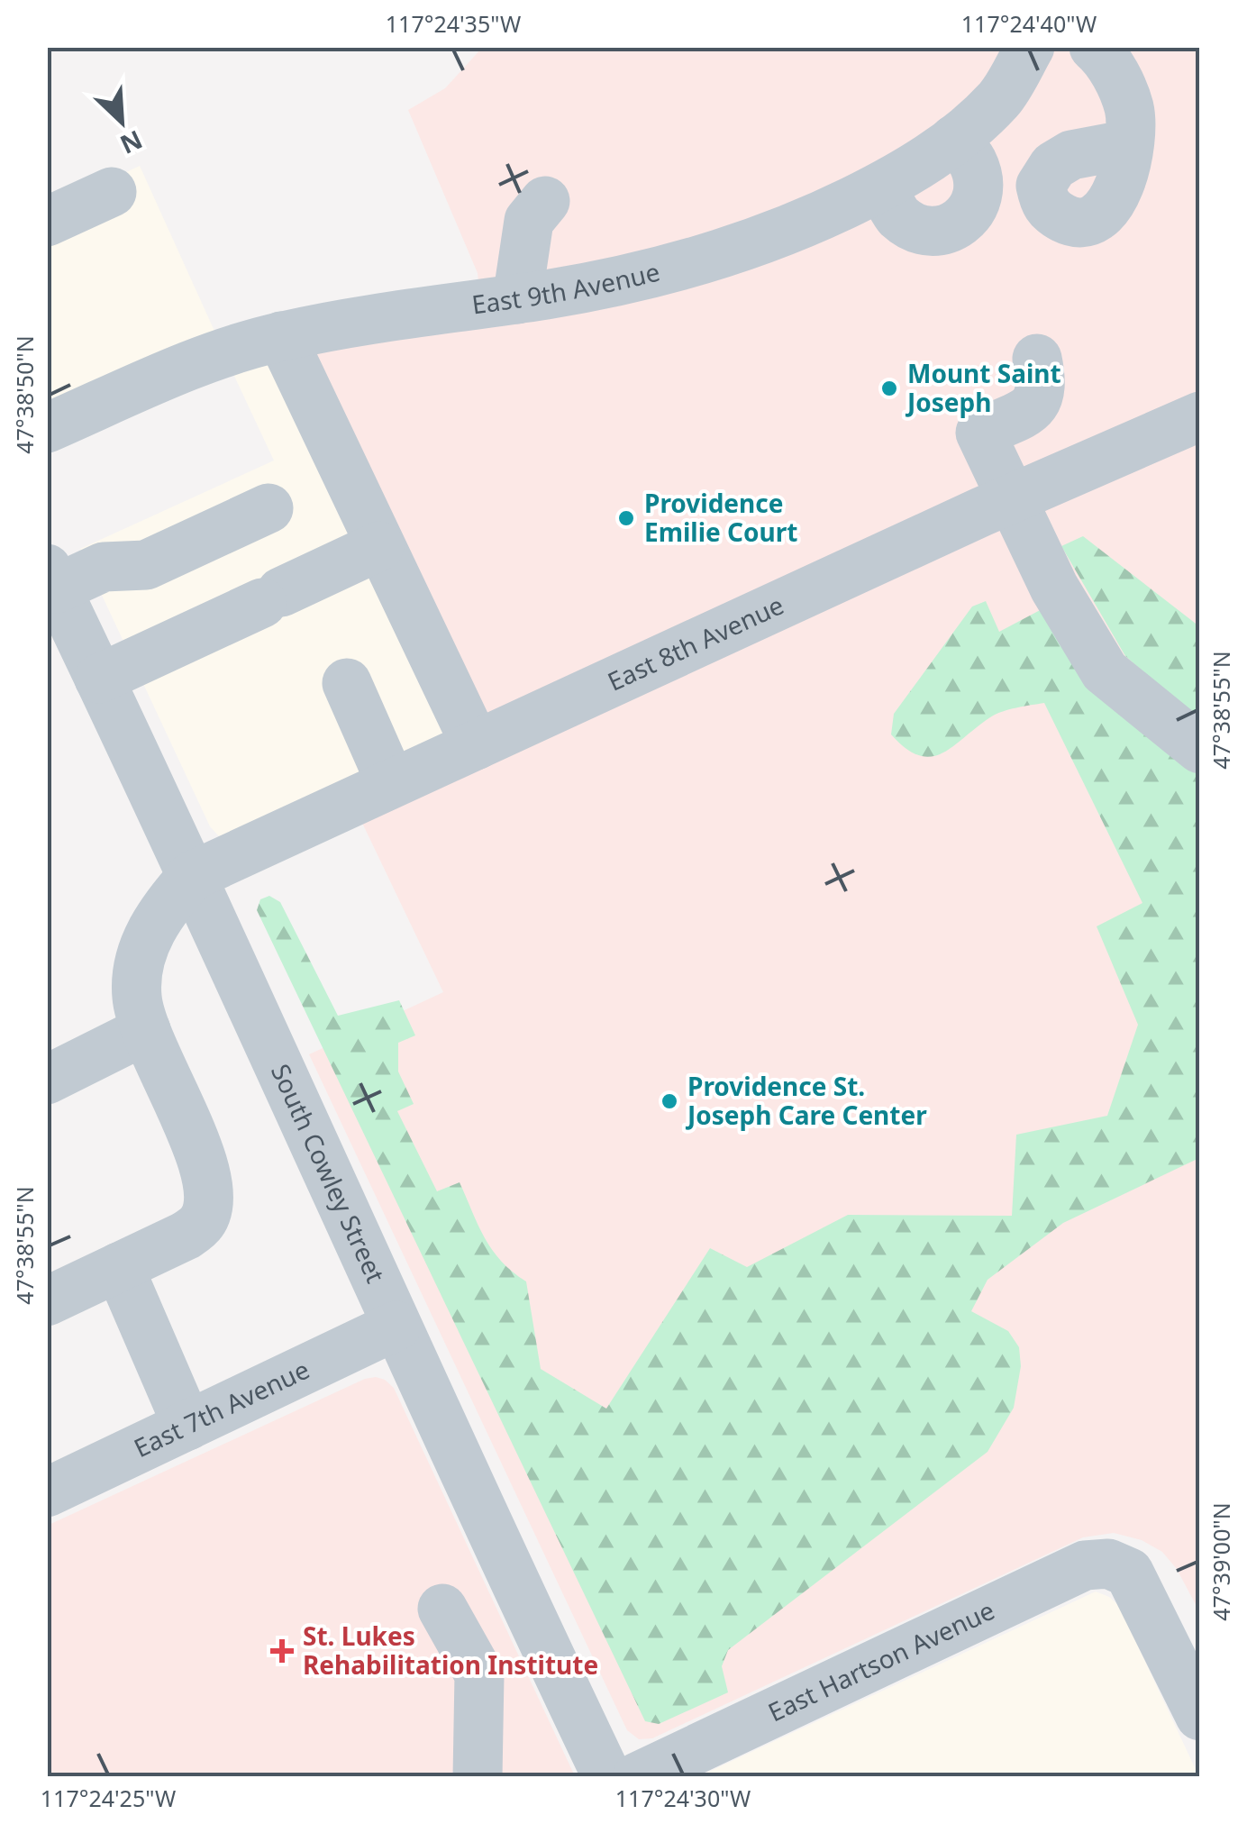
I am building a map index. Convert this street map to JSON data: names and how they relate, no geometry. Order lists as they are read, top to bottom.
{
  "streets": {
    "street": [
      "East 9th Avenue",
      "East 8th Avenue",
      "South Cowley Street",
      "East 7th Avenue",
      "East Hartson Avenue"
    ]
  },
  "crossings": [
    ["East 8th Avenue", "South Cowley Street"],
    ["South Cowley Street", "East 7th Avenue"]
  ],
  "places": {
    "other": ["Mount Saint Joseph", "Providence Emilie Court", "Providence St. Joseph Care Center"],
    "health": ["St. Lukes Rehabilitation Institute"]
  },
  "north": "bottom right",
  "coordinates": [
    "117°24'35\"W",
    "117°24'40\"W",
    "47°38'50\"N",
    "47°38'55\"N",
    "47°39'00\"N",
    "117°24'25\"W",
    "117°24'30\"W"
  ]
}
